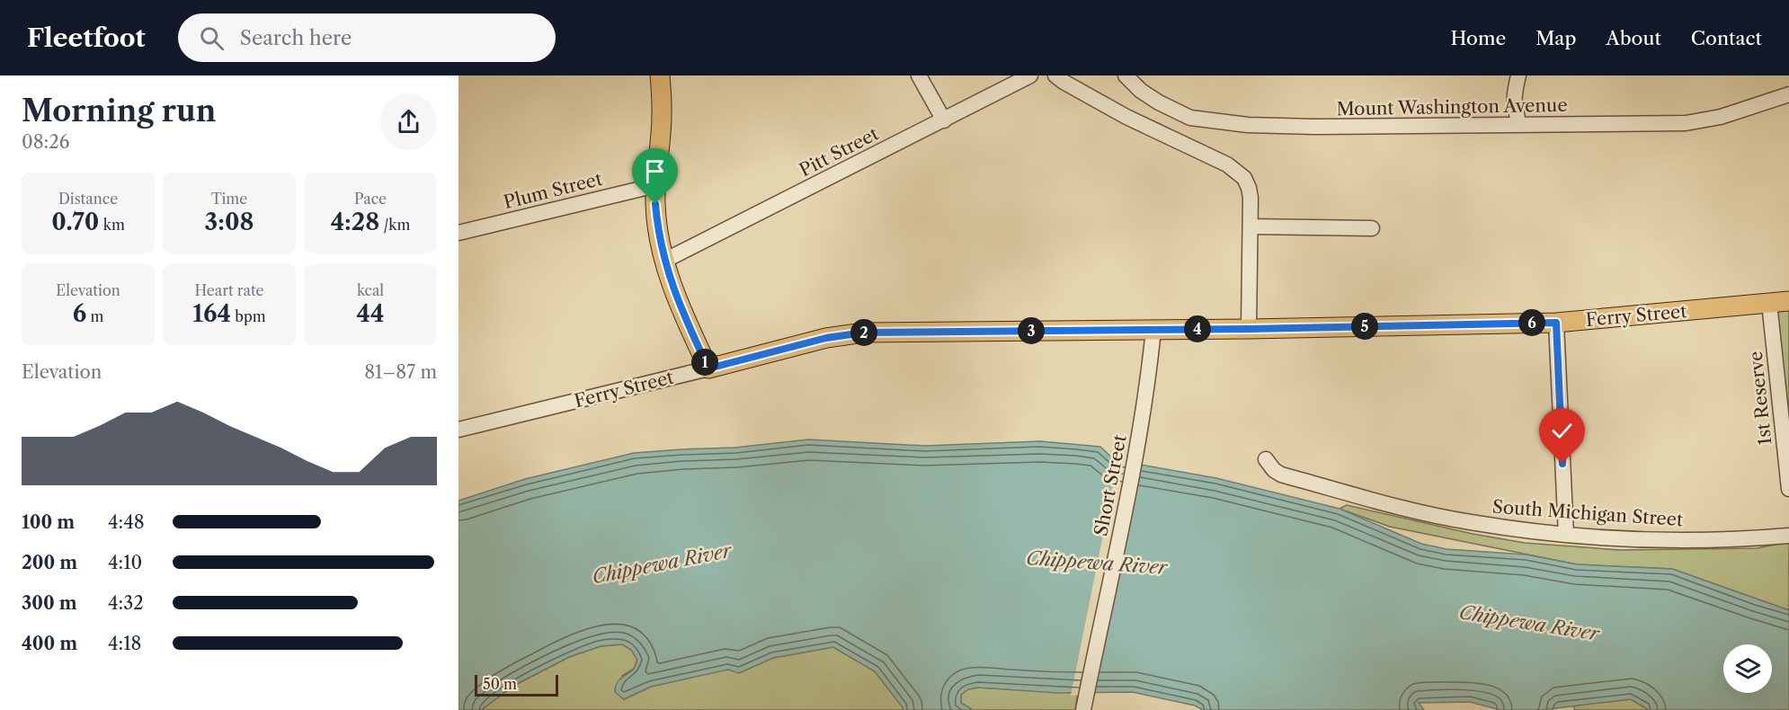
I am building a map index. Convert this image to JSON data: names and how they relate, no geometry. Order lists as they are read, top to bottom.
{
  "streets": {
    "main road": ["Ferry Street"],
    "street": [
      "Mount Washington Avenue",
      "Pitt Street",
      "Plum Street",
      "1st Reserve",
      "Short Street",
      "South Michigan Street"
    ]
  },
  "crossings": [
    ["Ferry Street", "1st Reserve"],
    ["Ferry Street", "Short Street"]
  ],
  "water": ["Chippewa River"],
  "scale_bar": "50 m",
  "page": {
    "header": "Fleetfoot",
    "search": "Search here",
    "nav": [
      "Home",
      "Map",
      "About",
      "Contact"
    ],
    "heading": ["Morning run", "08:26"],
    "stats": [
      ["Distance", "0.70 km"],
      ["Time", "3:08"],
      ["Pace", "4:28 /km"],
      ["Elevation", "6 m"],
      ["Heart rate", "164 bpm"],
      ["kcal", "44"]
    ],
    "pins": [
      "6",
      "5",
      "4",
      "3",
      "2",
      "1"
    ],
    "chart": ["Elevation", "81–87 m"],
    "list": [
      {
        "name": "100 m",
        "note": "4:48"
      },
      {
        "name": "200 m",
        "note": "4:10"
      },
      {
        "name": "300 m",
        "note": "4:32"
      },
      {
        "name": "400 m",
        "note": "4:18"
      }
    ],
    "scale": "50 m"
  }
}
